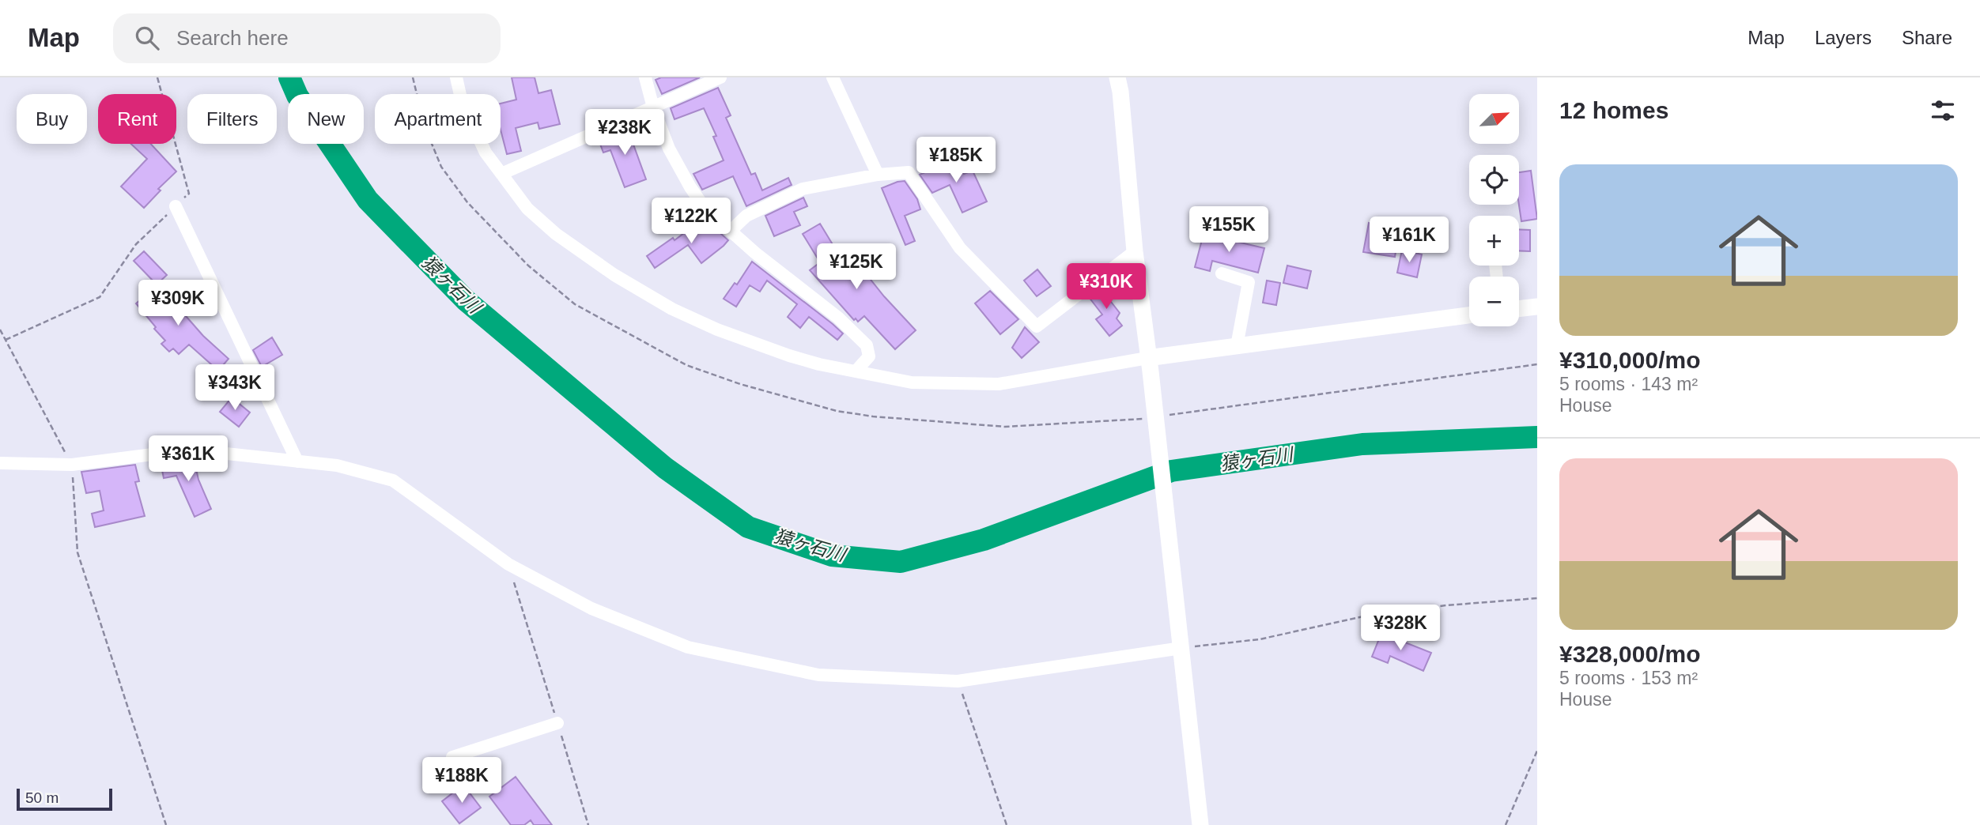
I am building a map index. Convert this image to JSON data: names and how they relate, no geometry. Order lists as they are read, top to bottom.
{
  "water": ["猿ヶ石川"],
  "scale_bar": "50 m",
  "north": "top right",
  "page": {
    "header": "Map",
    "search": "Search here",
    "nav": ["Map", "Layers", "Share"],
    "heading": "12 homes",
    "map_buttons": ["+", "−"],
    "chip": [
      "Buy",
      "Rent",
      "Filters",
      "New",
      "Apartment"
    ],
    "price": [
      "¥238K",
      "¥185K",
      "¥122K",
      "¥155K",
      "¥161K",
      "¥125K",
      "¥310K",
      "¥309K",
      "¥343K",
      "¥361K",
      "¥328K",
      "¥188K"
    ],
    "list": [
      {
        "name": "¥310,000/mo",
        "note": "5 rooms · 143 m² · House"
      },
      {
        "name": "¥328,000/mo",
        "note": "5 rooms · 153 m² · House"
      }
    ],
    "scale": "50 m"
  }
}
